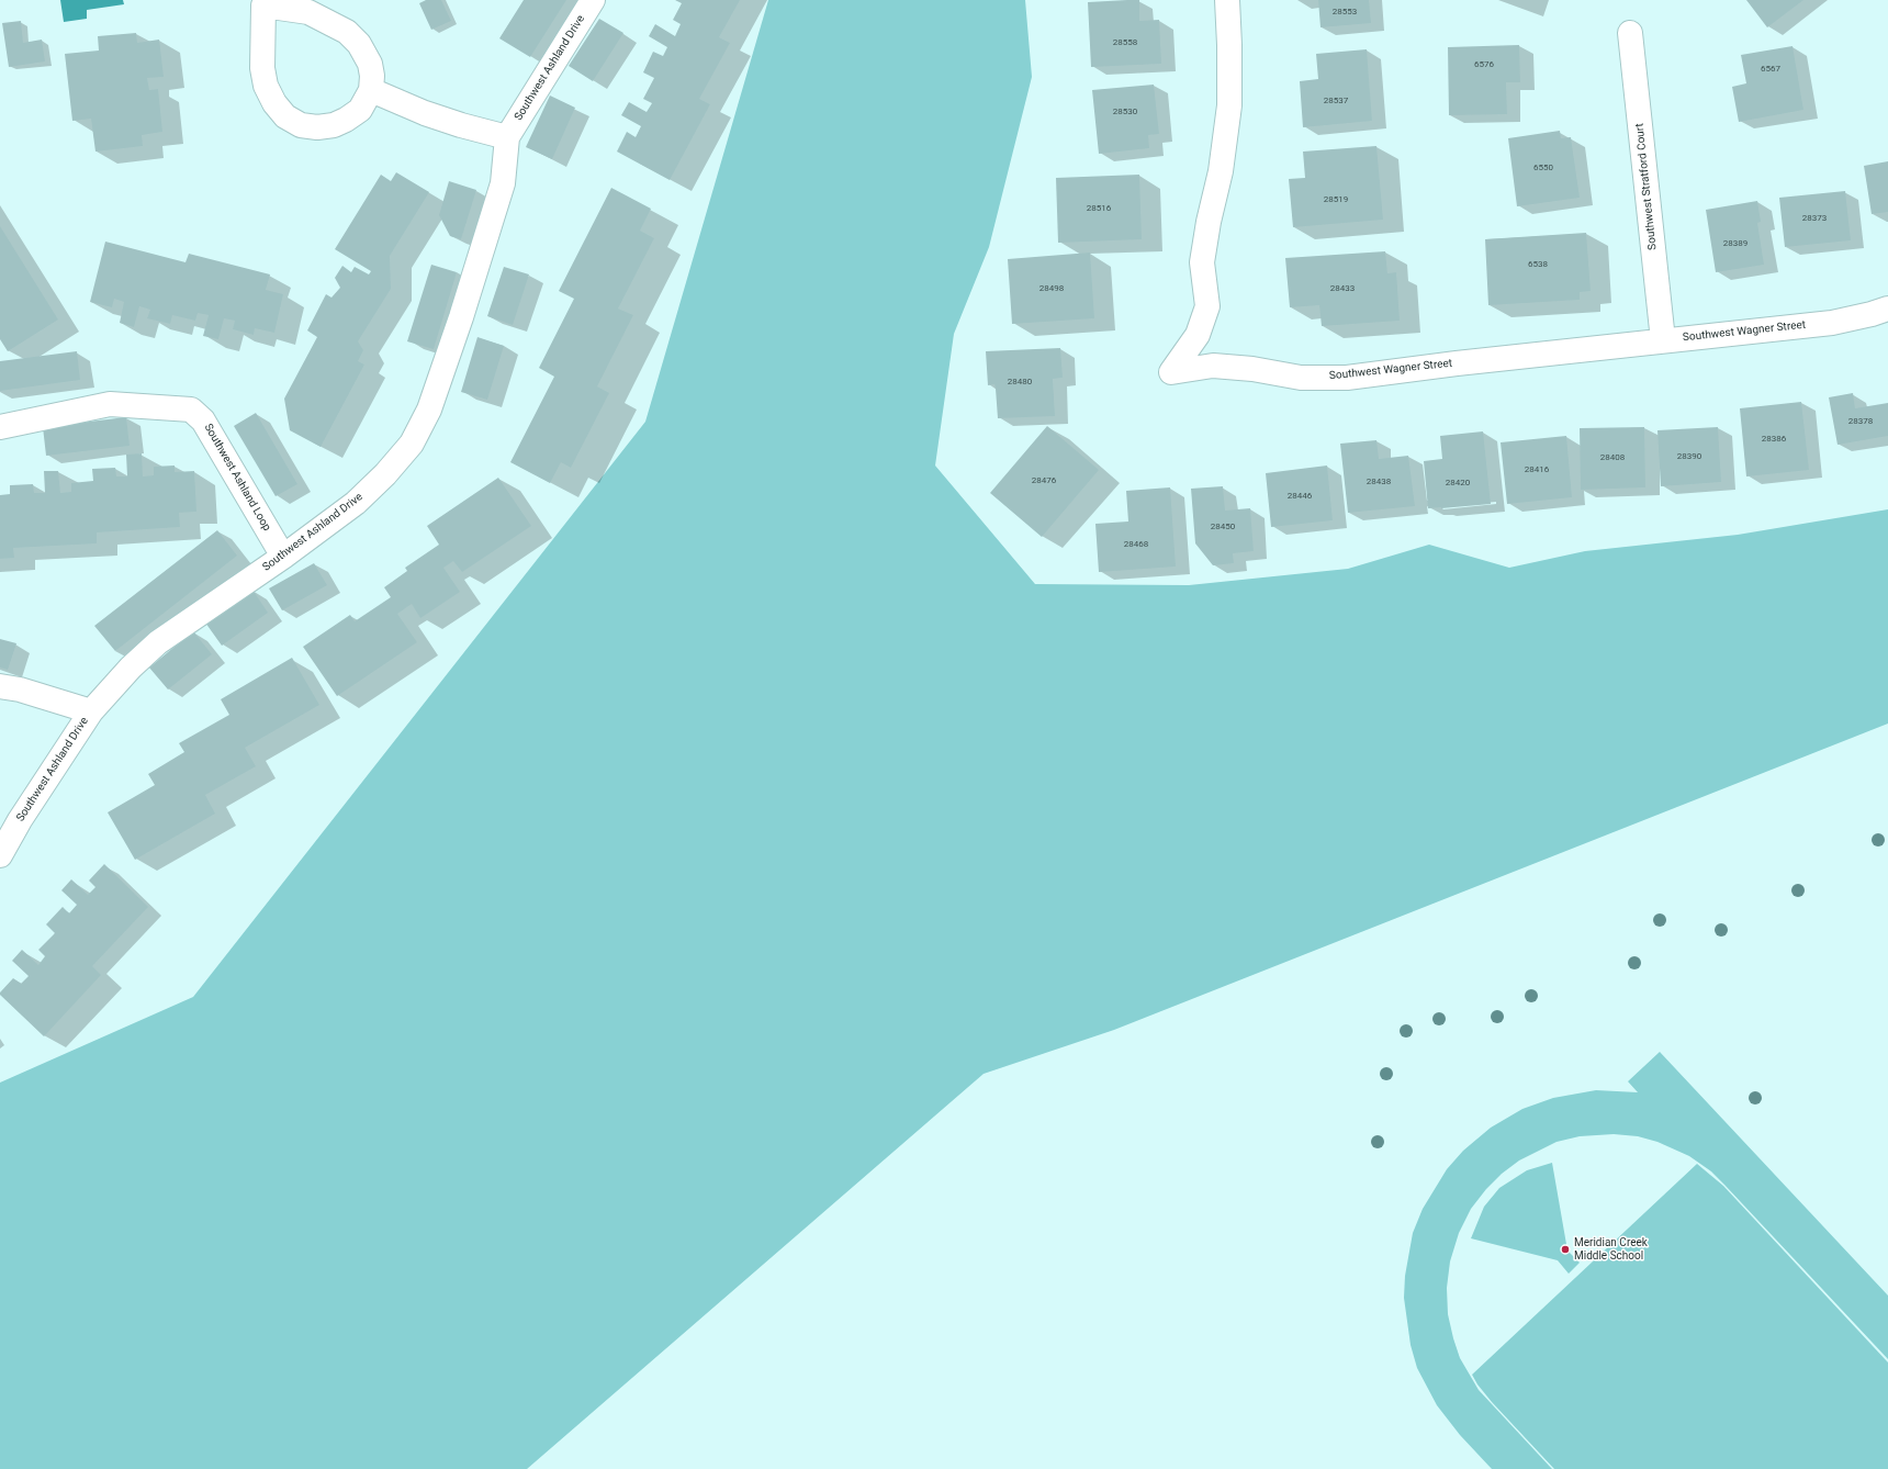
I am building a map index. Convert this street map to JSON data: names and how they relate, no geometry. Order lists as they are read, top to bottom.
{
  "streets": {
    "street": [
      "Southwest Ashland Drive",
      "Southwest Stratford Court",
      "Southwest Wagner Street",
      "Southwest Ashland Loop"
    ]
  },
  "crossings": [
    ["Southwest Ashland Drive", "Southwest Ashland Loop"],
    ["Southwest Stratford Court", "Southwest Wagner Street"]
  ],
  "places": ["Meridian Creek Middle School"],
  "house_numbers": [
    "28553",
    "28558",
    "6576",
    "6567",
    "28537",
    "28530",
    "6550",
    "28519",
    "28516",
    "28373",
    "28389",
    "6538",
    "28498",
    "28433",
    "28480",
    "28378",
    "28386",
    "28390",
    "28408",
    "28416",
    "28476",
    "28438",
    "28420",
    "28446",
    "28450",
    "28468"
  ]
}
